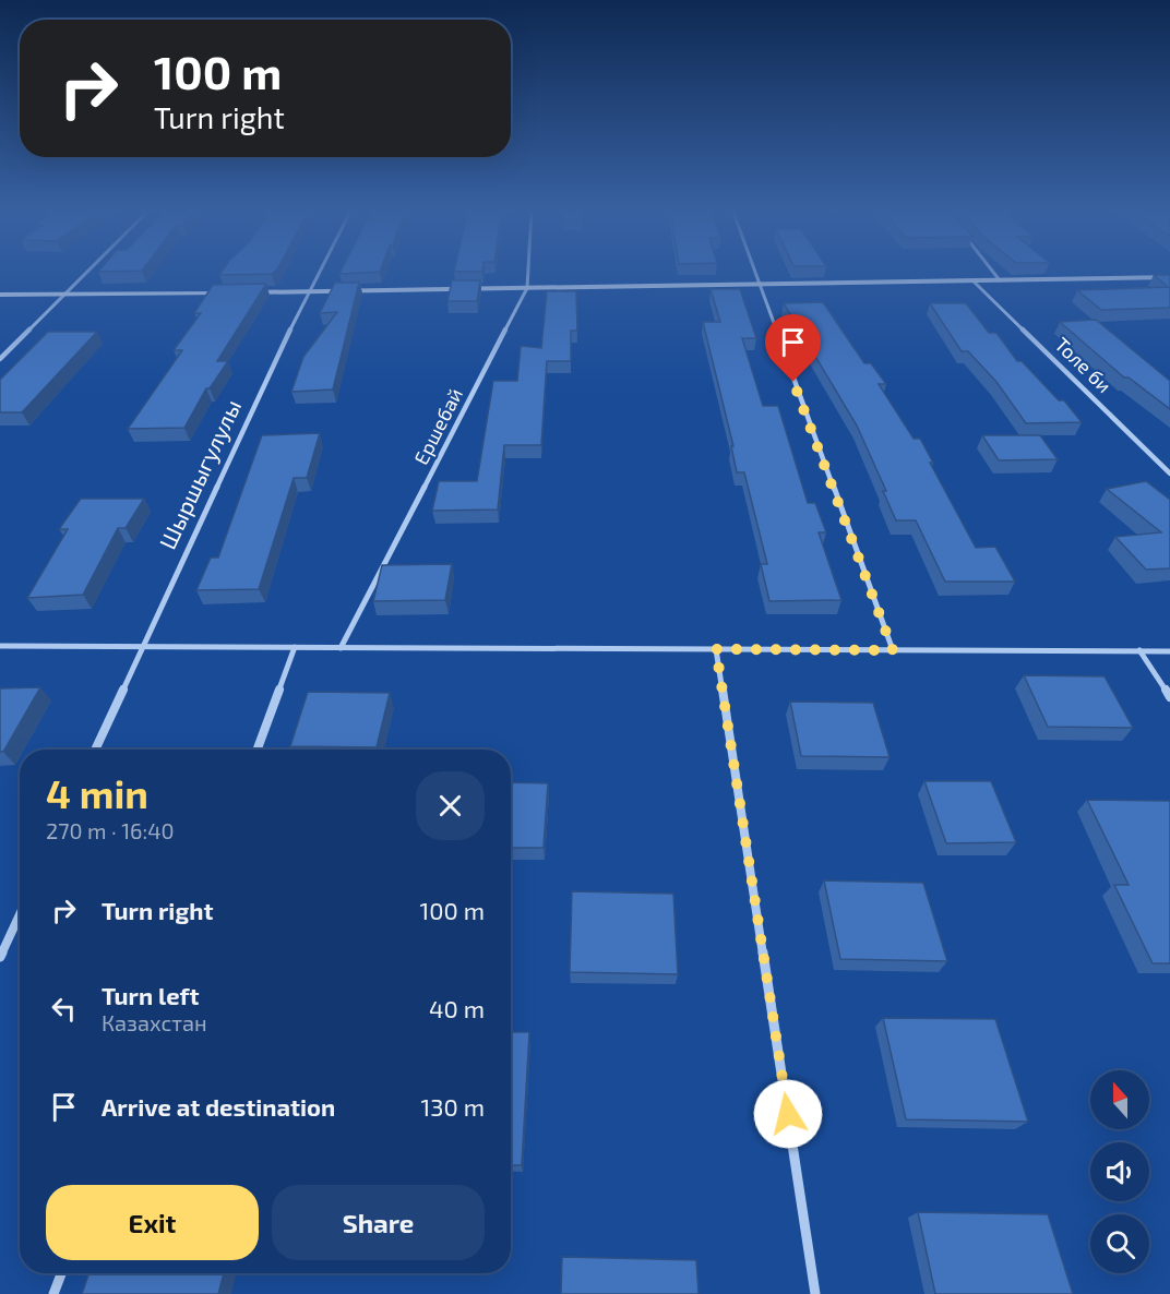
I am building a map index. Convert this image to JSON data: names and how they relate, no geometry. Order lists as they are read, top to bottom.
{
  "streets": {
    "street": ["Толе би", "Ершебай", "Шыршыгулулы"]
  },
  "north": "top",
  "page": {
    "turn": ["100 m", "Turn right"],
    "heading": ["4 min", "270 m · 16:40"],
    "list": [
      {
        "name": "Turn right",
        "value": "100 m"
      },
      {
        "name": "Turn left",
        "note": "Казахстан",
        "value": "40 m"
      },
      {
        "name": "Arrive at destination",
        "value": "130 m"
      }
    ],
    "buttons": ["Exit", "Share"]
  }
}
